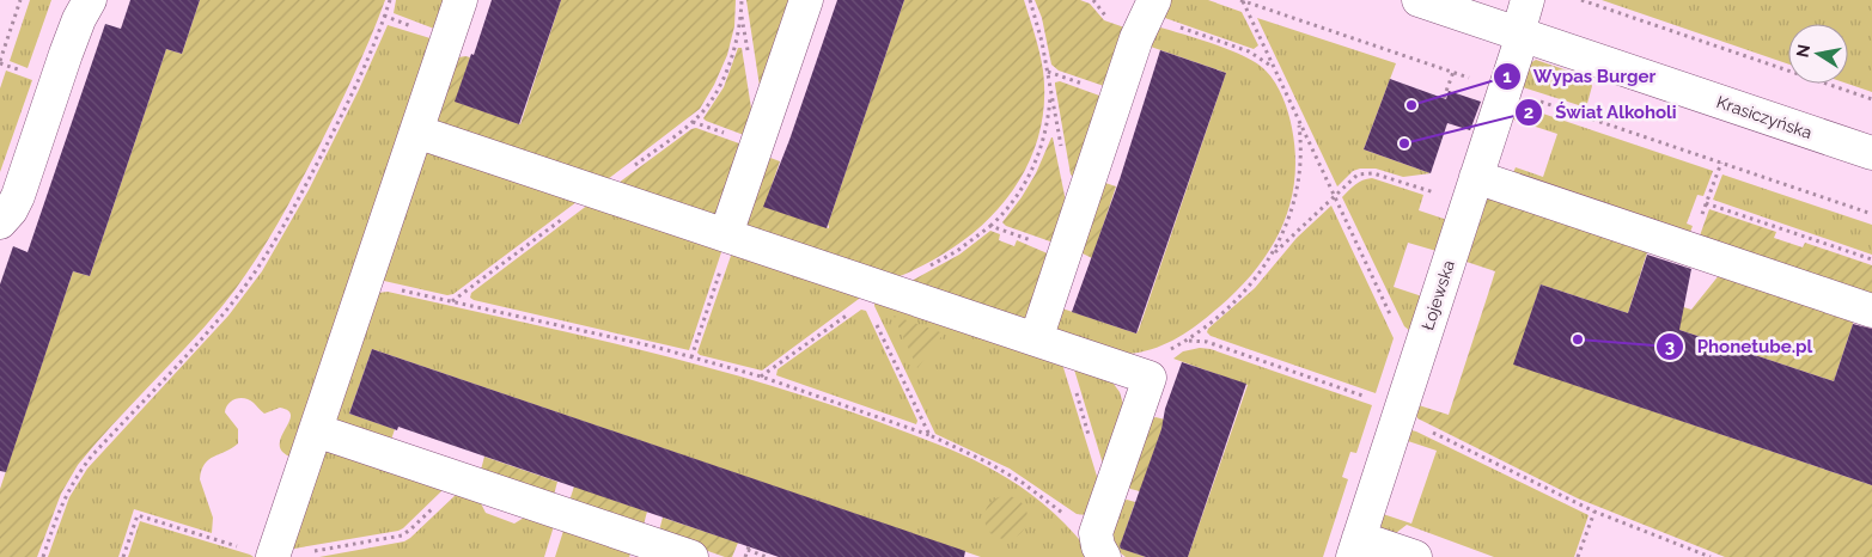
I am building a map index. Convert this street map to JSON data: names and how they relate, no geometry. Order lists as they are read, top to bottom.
{
  "streets": {
    "street": ["Krasiczyńska", "Łojewska"]
  },
  "crossings": [
    ["Krasiczyńska", "Łojewska"]
  ],
  "places": ["Wypas Burger", "Świat Alkoholi", "Phonetube.pl"],
  "north": "left"
}
